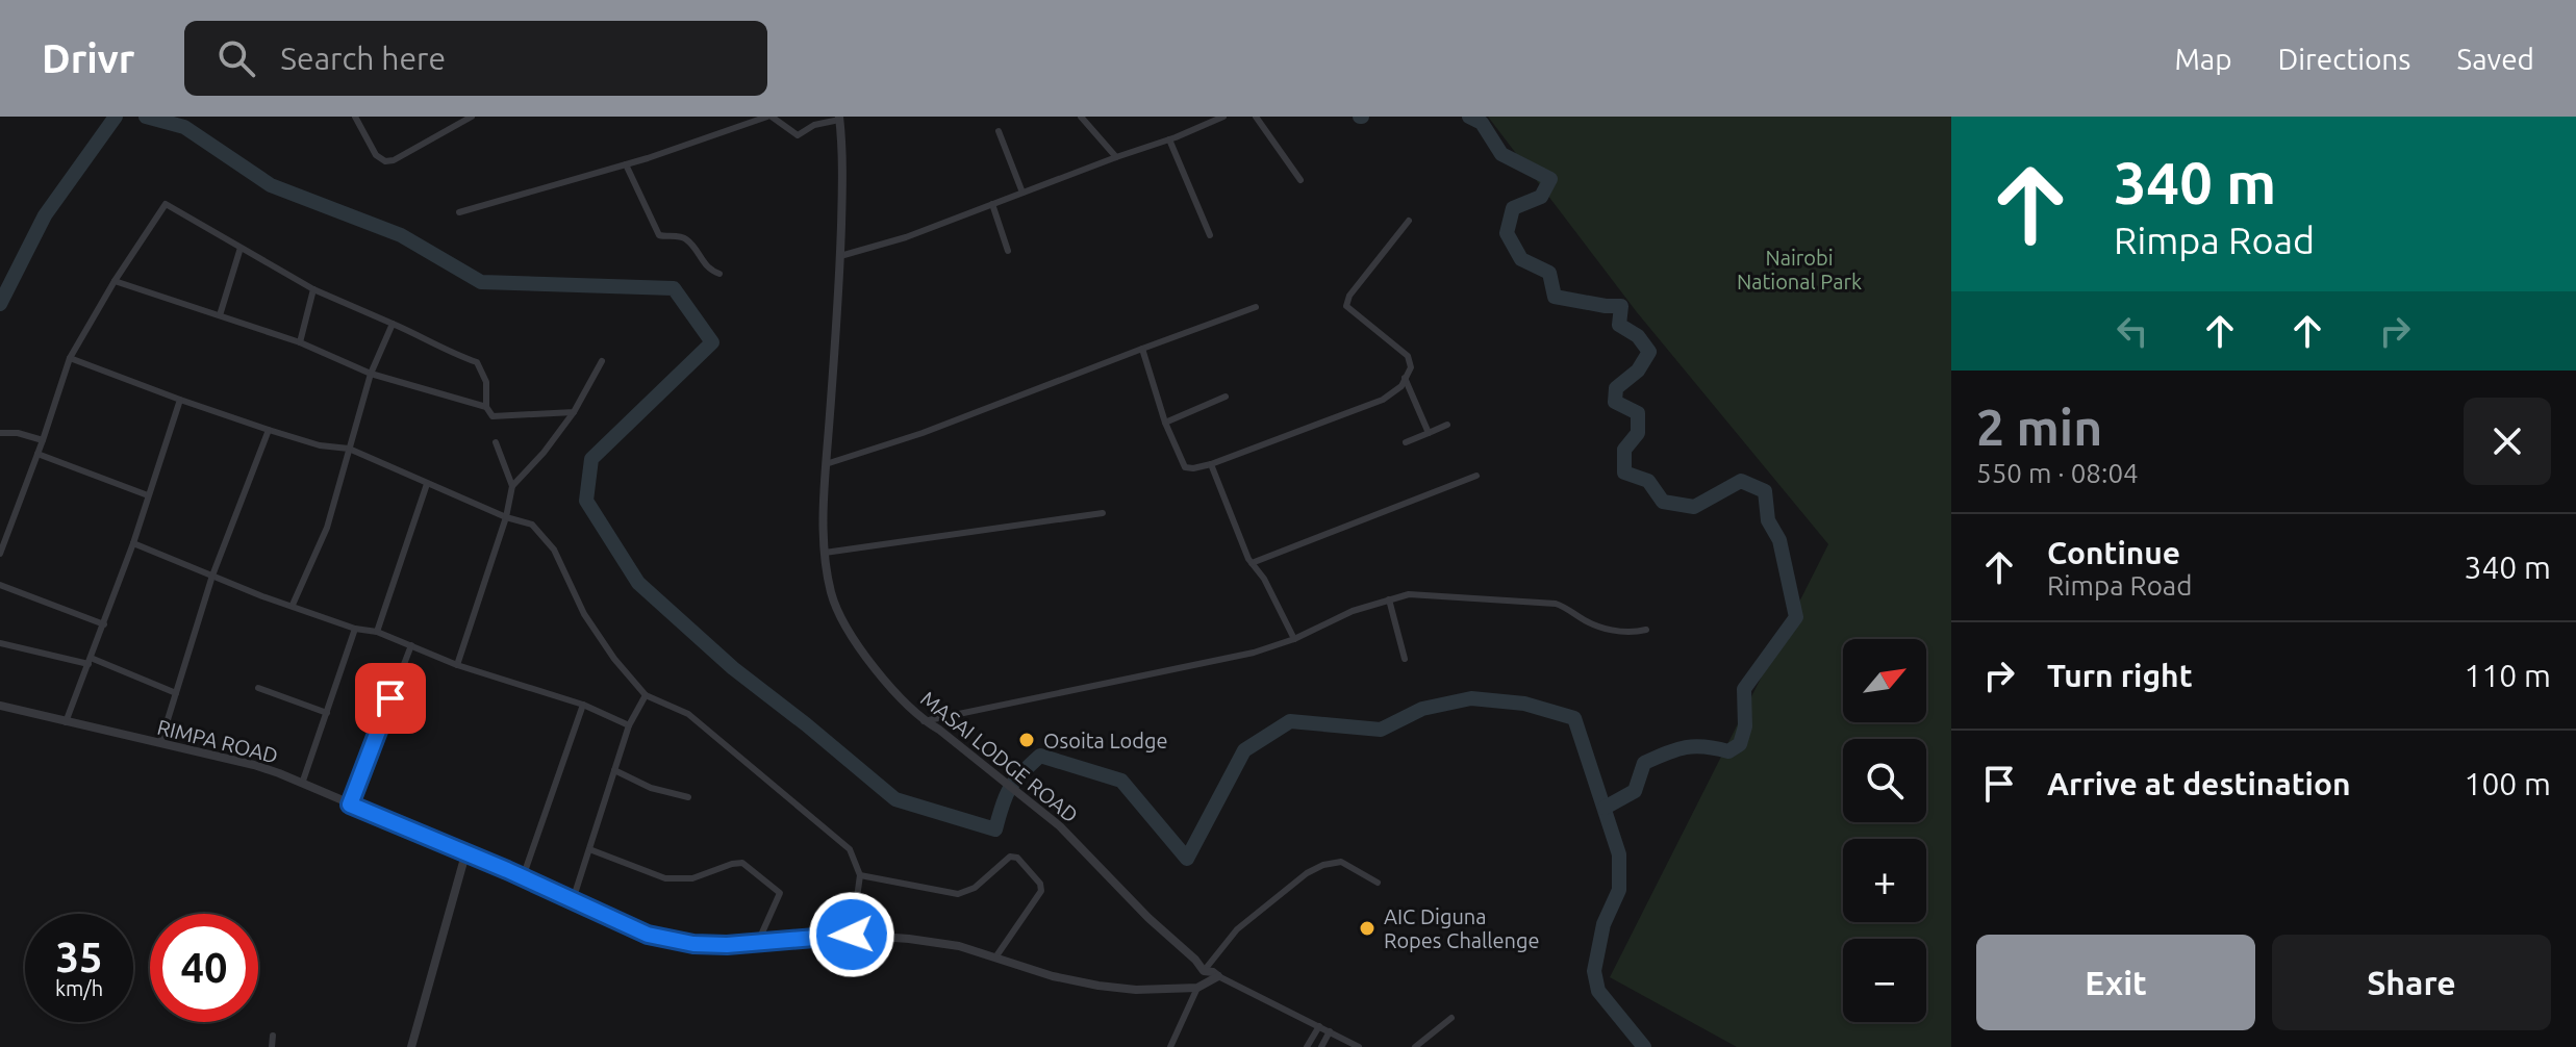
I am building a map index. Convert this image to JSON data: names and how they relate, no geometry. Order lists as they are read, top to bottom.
{
  "streets": {
    "street": ["RIMPA ROAD", "MASAI LODGE ROAD"]
  },
  "parks": ["Nairobi National Park"],
  "places": ["Osoita Lodge", "AIC Diguna Ropes Challenge"],
  "north": "top right",
  "page": {
    "header": "Drivr",
    "search": "Search here",
    "nav": ["Map", "Directions", "Saved"],
    "turn": ["340 m", "Rimpa Road"],
    "heading": ["2 min", "550 m · 08:04"],
    "list": [
      {
        "name": "Continue",
        "note": "Rimpa Road",
        "value": "340 m"
      },
      {
        "name": "Turn right",
        "value": "110 m"
      },
      {
        "name": "Arrive at destination",
        "value": "100 m"
      }
    ],
    "map_buttons": ["+", "−"],
    "speed": "35 km/h",
    "limit": "40",
    "buttons": ["Exit", "Share"]
  }
}
